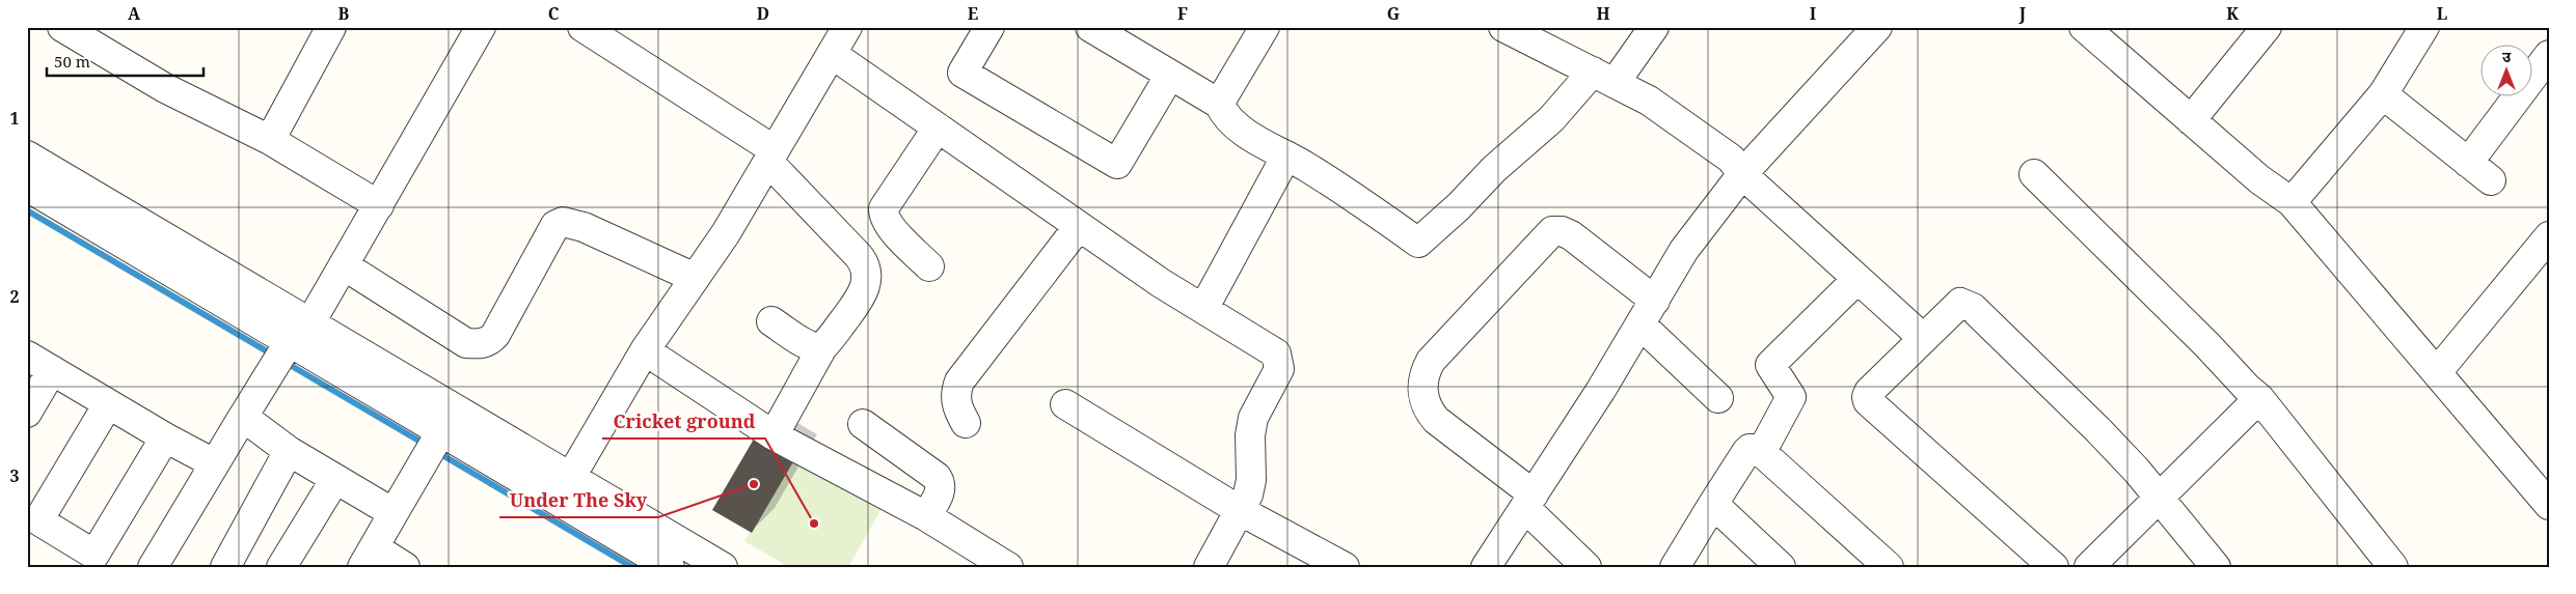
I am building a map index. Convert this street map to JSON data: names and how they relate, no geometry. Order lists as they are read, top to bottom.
{
  "places": ["Under The Sky", "Cricket ground"],
  "scale_bar": "50 m",
  "north": "top",
  "grid": {
    "columns": [
      "A",
      "B",
      "C",
      "D",
      "E",
      "F",
      "G",
      "H",
      "I",
      "J",
      "K",
      "L"
    ],
    "rows": ["1", "2", "3"]
  }
}
